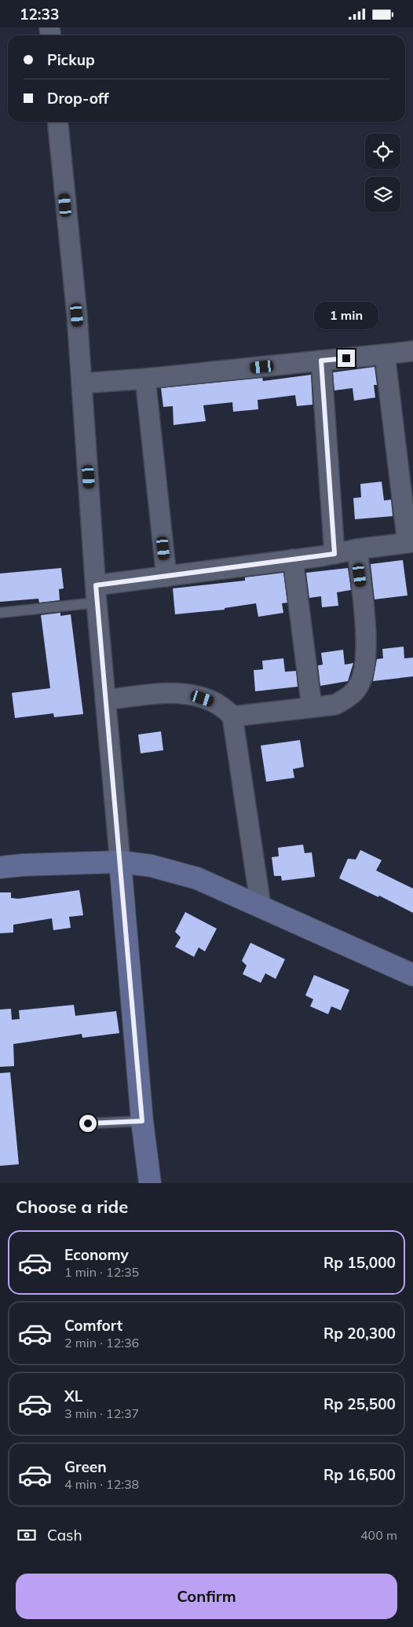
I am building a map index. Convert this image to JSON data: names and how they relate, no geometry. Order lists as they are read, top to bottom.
{
  "page": {
    "status": "12:33",
    "banner": ["Pickup", "Drop-off"],
    "bubble": "1 min",
    "heading": "Choose a ride",
    "list": [
      {
        "name": "Economy",
        "note": "1 min · 12:35",
        "value": "Rp 15,000"
      },
      {
        "name": "Comfort",
        "note": "2 min · 12:36",
        "value": "Rp 20,300"
      },
      {
        "name": "XL",
        "note": "3 min · 12:37",
        "value": "Rp 25,500"
      },
      {
        "name": "Green",
        "note": "4 min · 12:38",
        "value": "Rp 16,500"
      }
    ],
    "pay": ["Cash", "400 m"],
    "buttons": "Confirm"
  }
}
